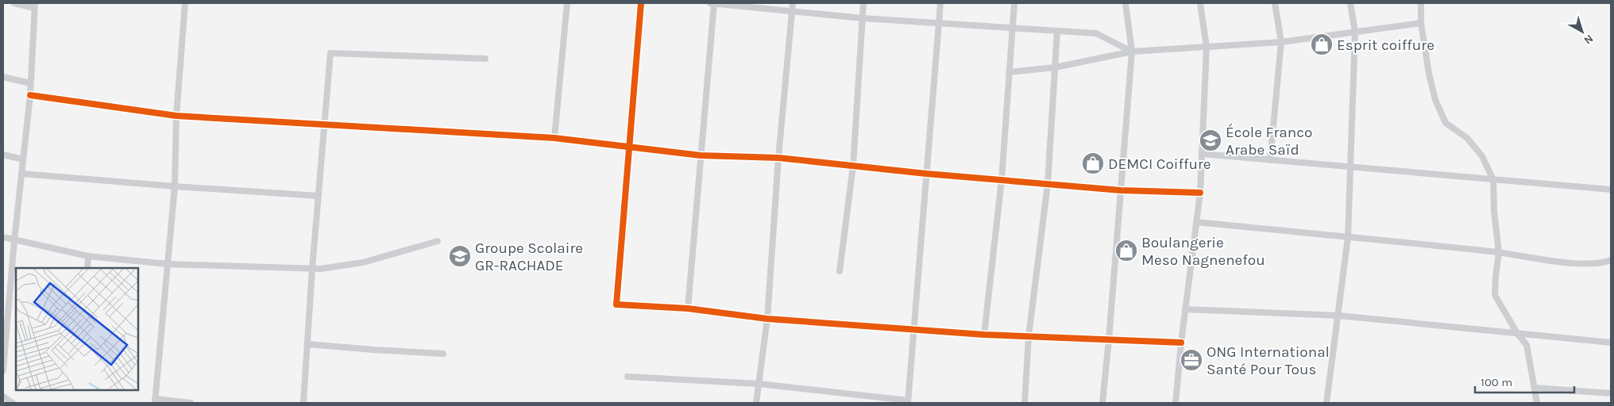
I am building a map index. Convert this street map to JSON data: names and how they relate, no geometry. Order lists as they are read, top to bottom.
{
  "places": {
    "shop": ["Esprit coiffure", "DEMCI Coiffure", "Boulangerie Meso Nagnenefou"],
    "school or university": ["École Franco Arabe Saïd", "Groupe Scolaire GR-RACHADE"],
    "office": ["ONG International Santé Pour Tous"]
  },
  "scale_bar": "100 m",
  "north": "bottom right"
}
